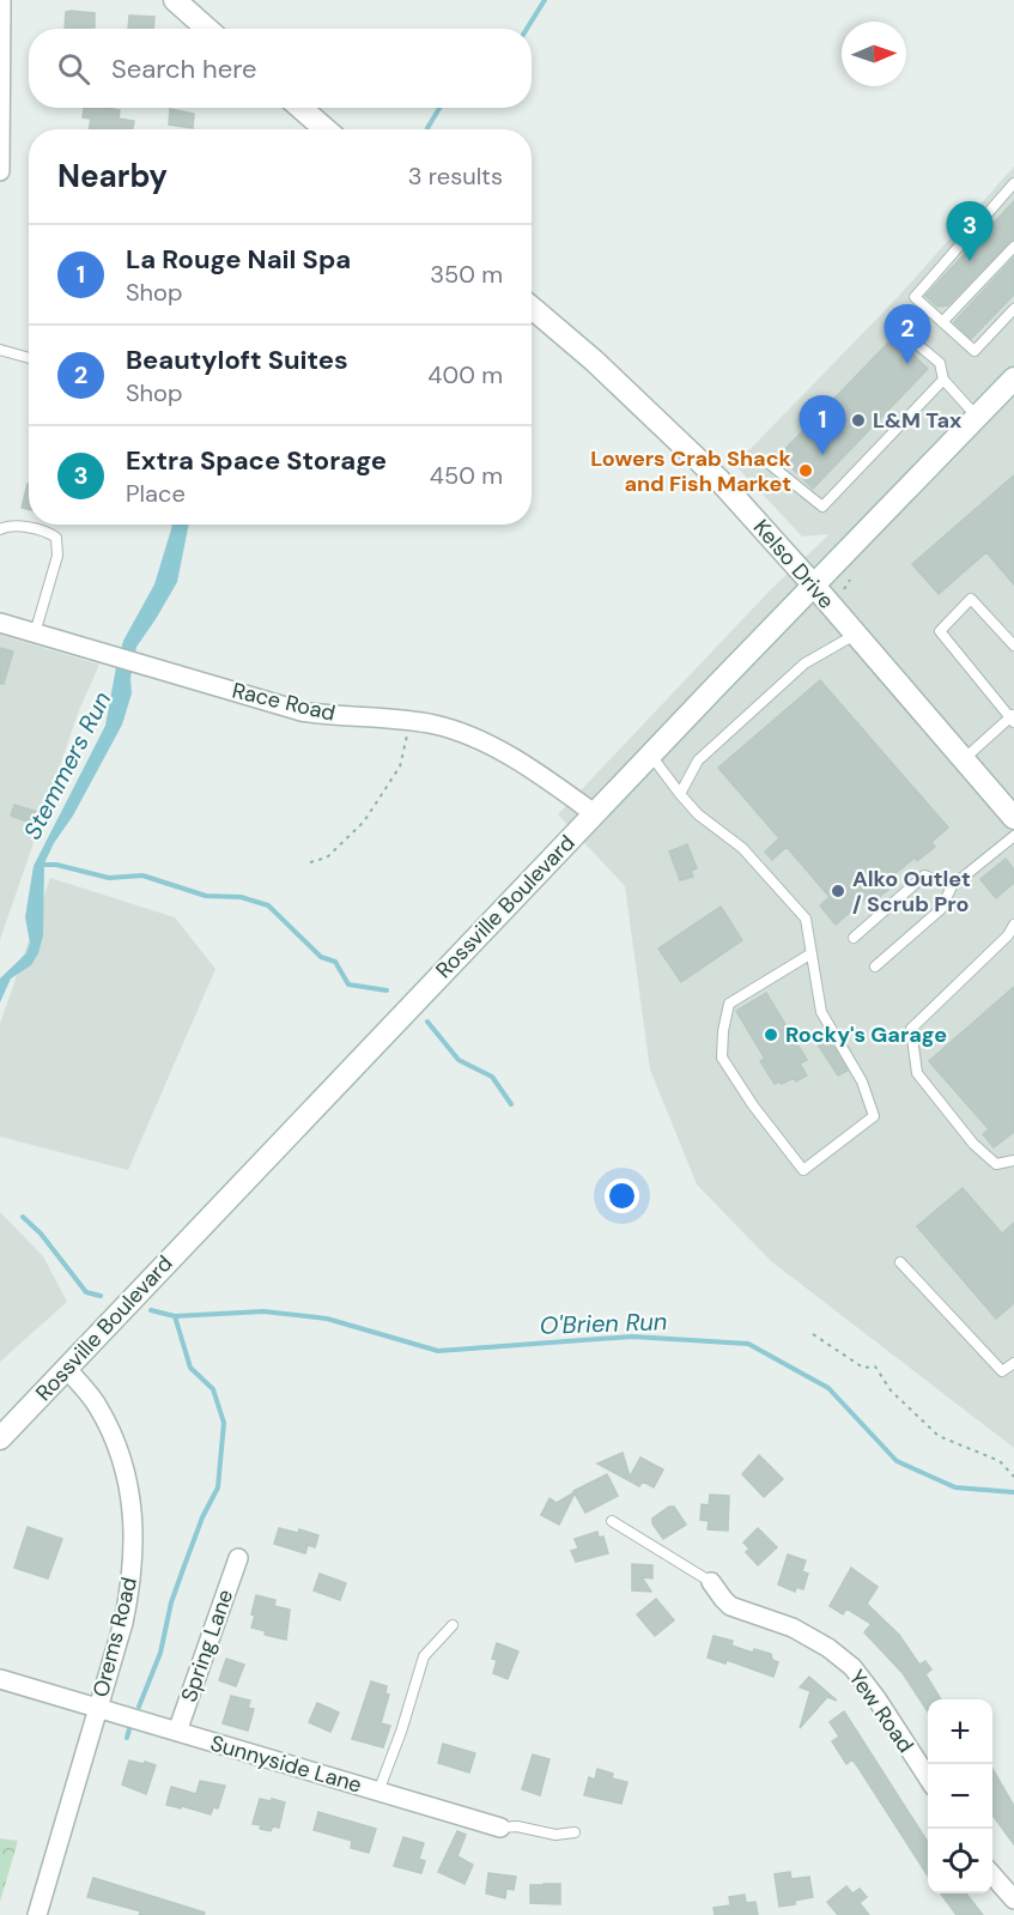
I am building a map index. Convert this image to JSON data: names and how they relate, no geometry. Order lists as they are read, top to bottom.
{
  "streets": {
    "main road": ["Kelso Drive", "Rossville Boulevard"],
    "street": [
      "Race Road",
      "Orems Road",
      "Spring Lane",
      "Yew Road",
      "Sunnyside Lane"
    ]
  },
  "crossings": [
    ["Kelso Drive", "Rossville Boulevard"],
    ["Race Road", "Rossville Boulevard"],
    ["Rossville Boulevard", "Orems Road"],
    ["Orems Road", "Sunnyside Lane"],
    ["Spring Lane", "Sunnyside Lane"]
  ],
  "water": ["Stemmers Run", "O'Brien Run"],
  "places": [
    "L&M Tax",
    "Lowers Crab Shack and Fish Market",
    "Alko Outlet / Scrub Pro",
    "Rocky's Garage"
  ],
  "north": "right",
  "page": {
    "search": "Search here",
    "heading": ["Nearby", "3 results"],
    "pins": ["3", "2", "1"],
    "list": [
      {
        "mark": "1",
        "name": "La Rouge Nail Spa",
        "note": "Shop",
        "value": "350 m"
      },
      {
        "mark": "2",
        "name": "Beautyloft Suites",
        "note": "Shop",
        "value": "400 m"
      },
      {
        "mark": "3",
        "name": "Extra Space Storage",
        "note": "Place",
        "value": "450 m"
      }
    ],
    "map_buttons": ["+", "−"]
  }
}
